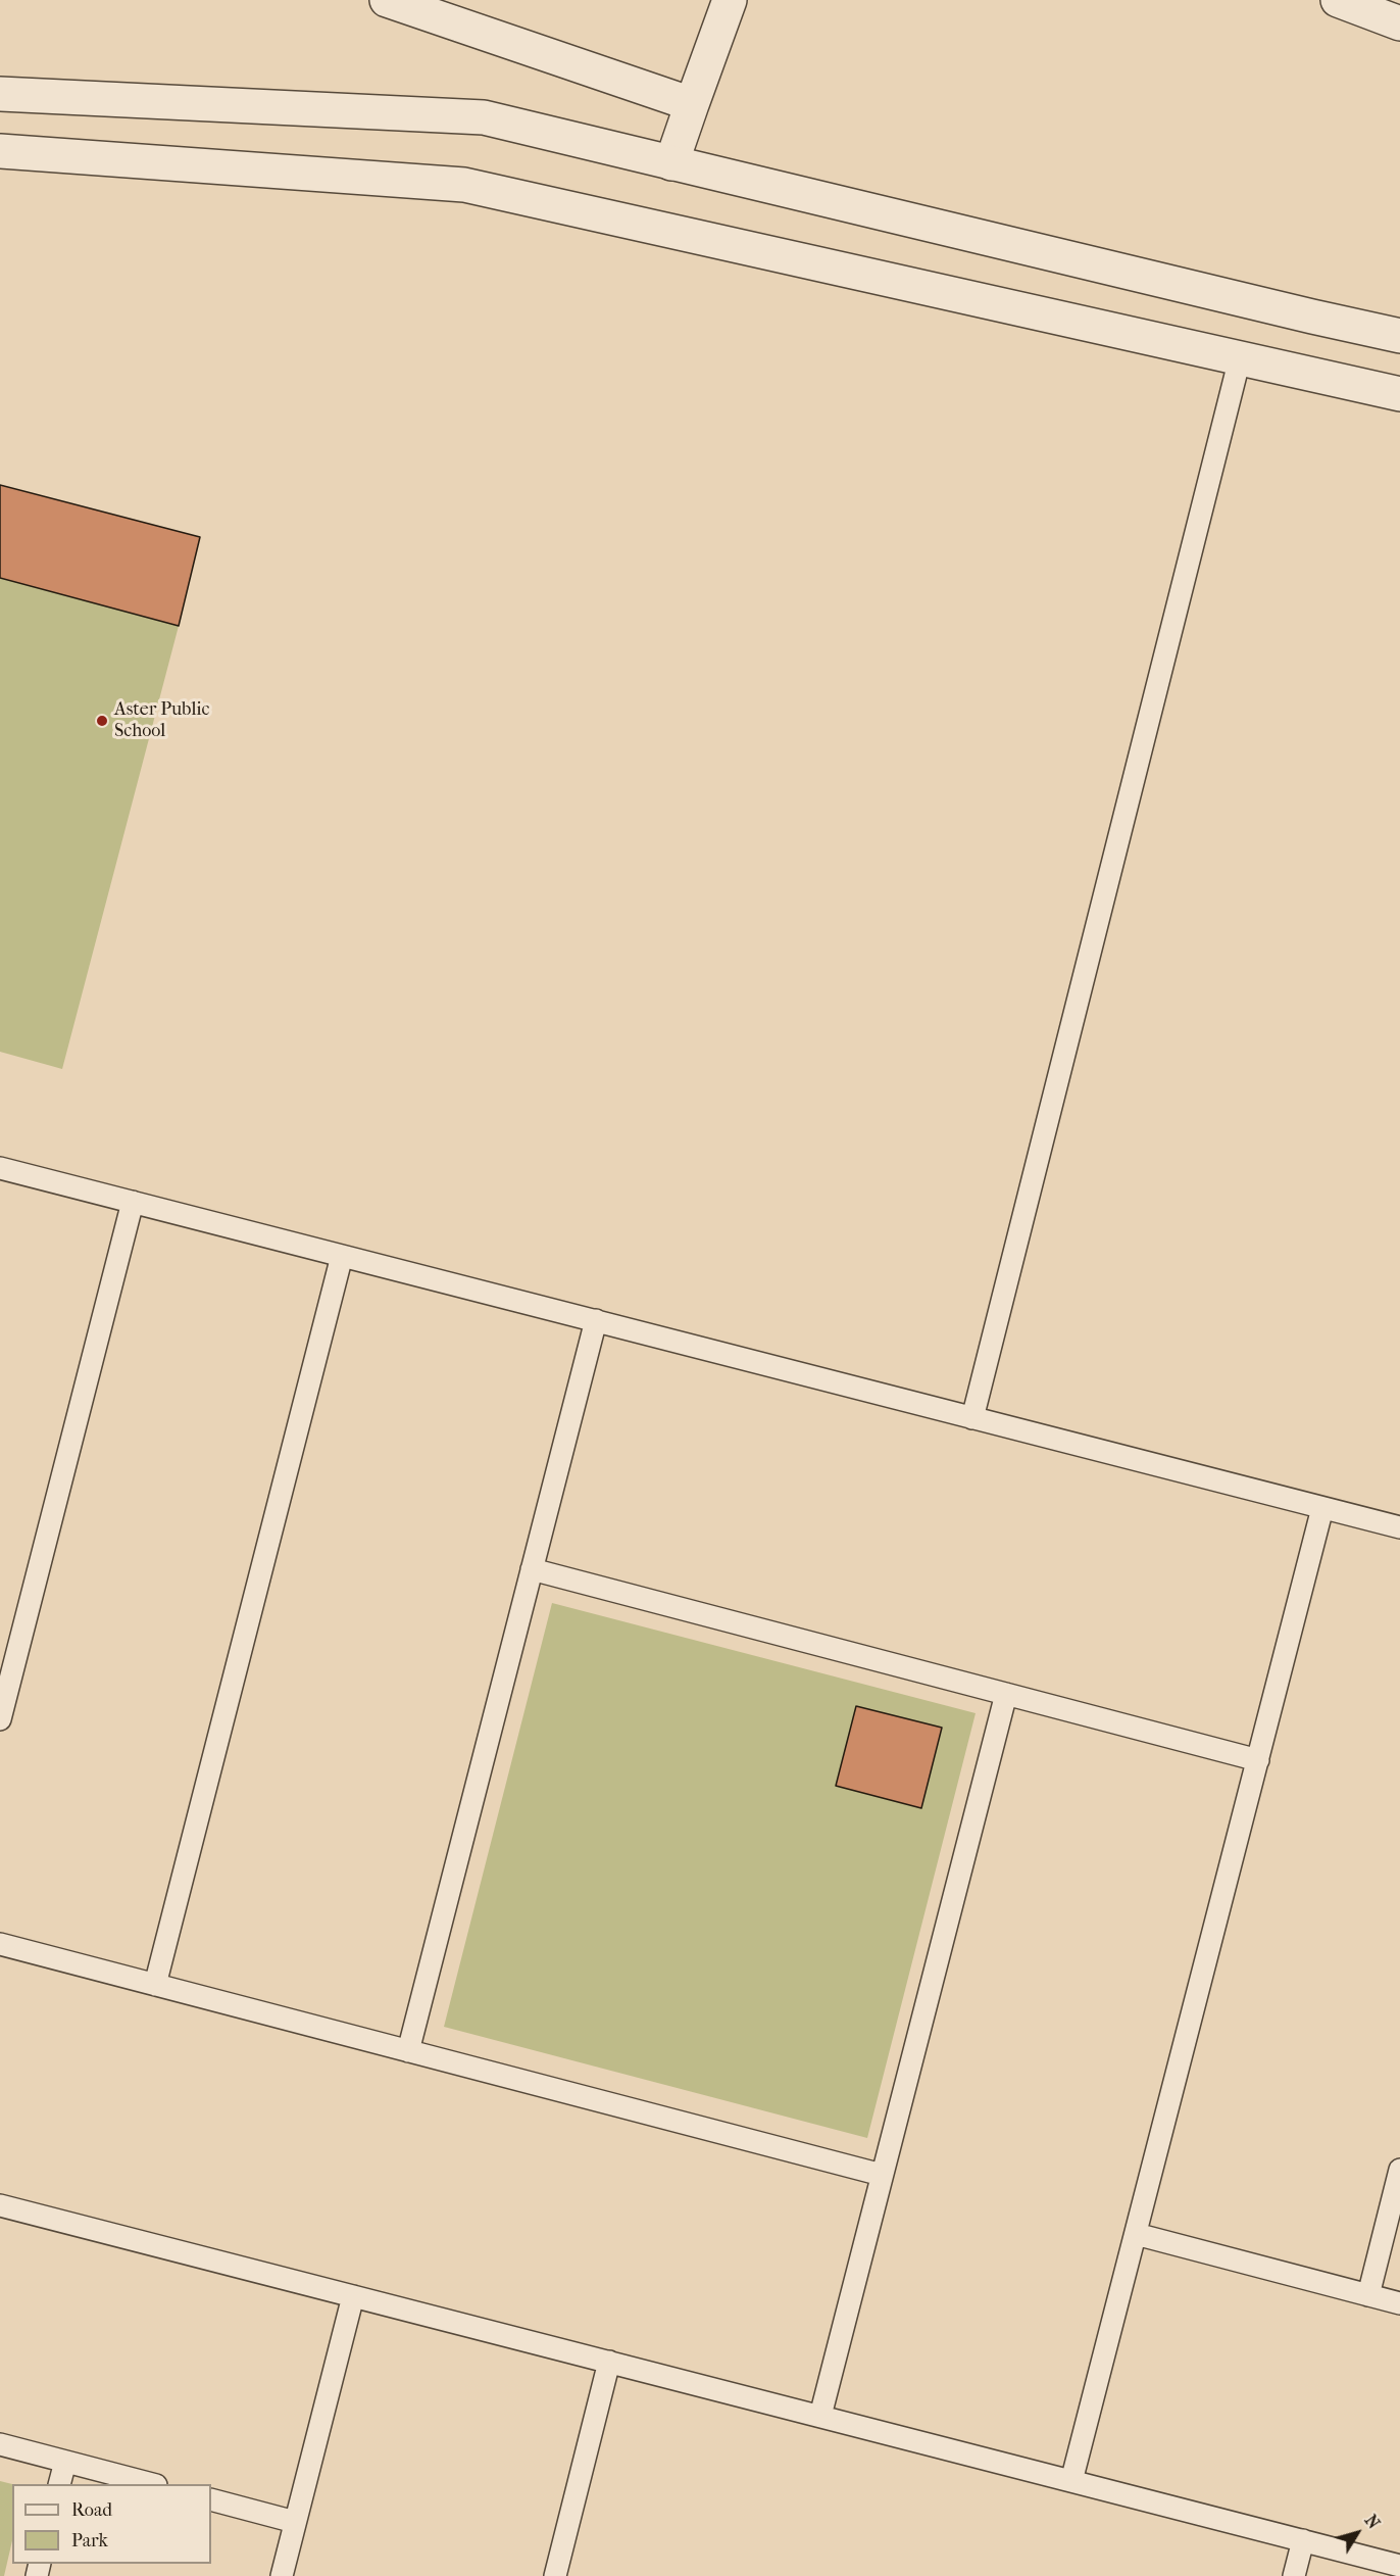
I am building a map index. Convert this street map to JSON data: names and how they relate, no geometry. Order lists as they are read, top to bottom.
{
  "places": ["Aster Public School"],
  "legend": ["Road", "Park"],
  "north": "top right"
}
